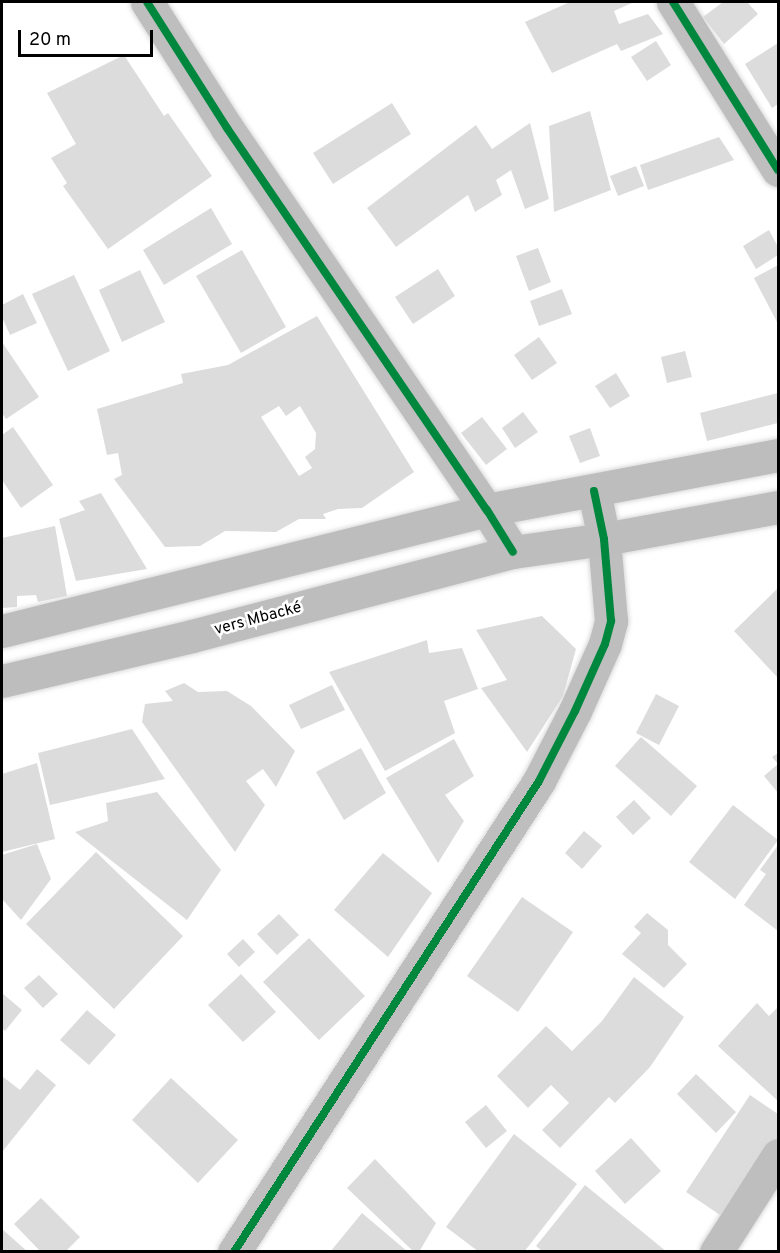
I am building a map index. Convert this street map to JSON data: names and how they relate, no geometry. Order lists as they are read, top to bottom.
{
  "streets": {
    "main road": ["vers Mbacké"]
  },
  "scale_bar": "20 m"
}
